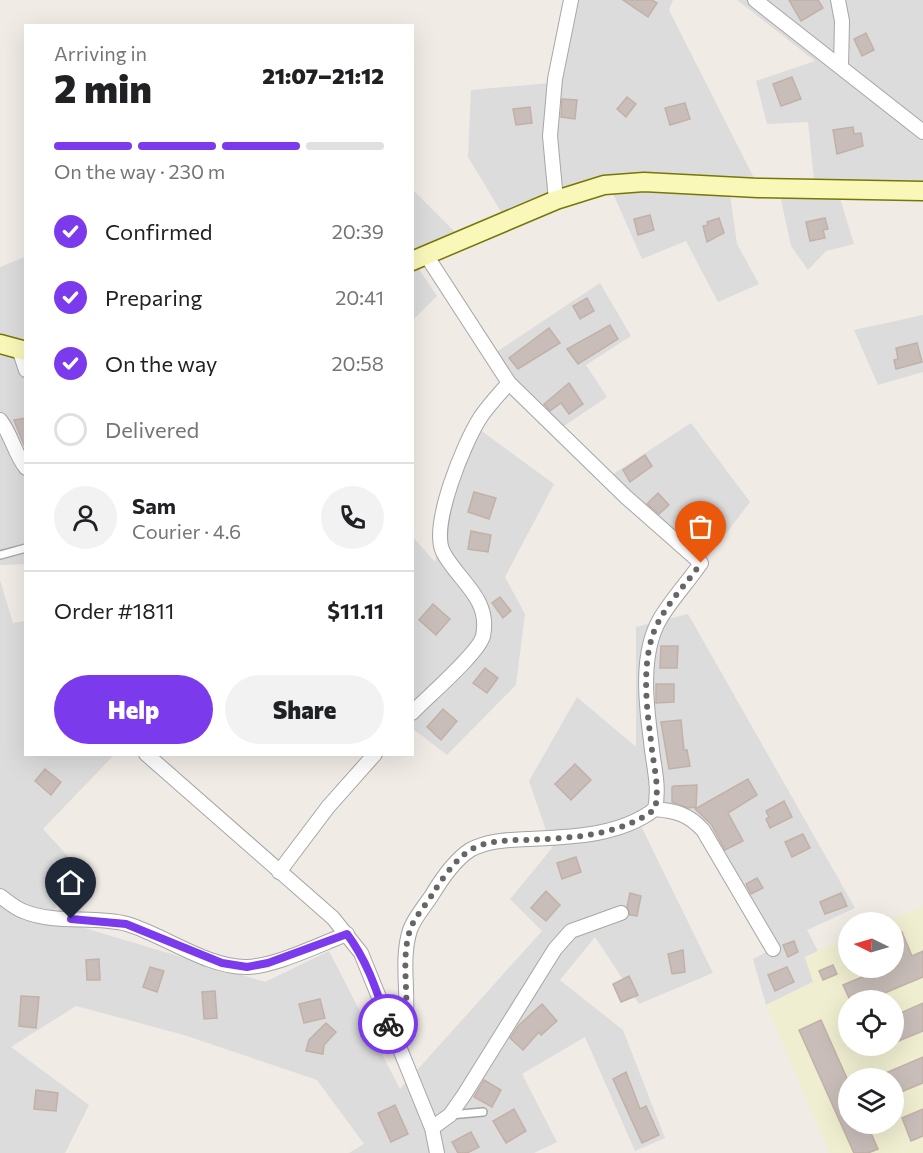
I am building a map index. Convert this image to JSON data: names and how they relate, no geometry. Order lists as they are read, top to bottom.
{
  "north": "left",
  "page": {
    "heading": ["2 min", "Arriving in", "21:07–21:12"],
    "panel": [
      "Sam",
      "Courier · 4.6",
      "Order #1811",
      "$11.11"
    ],
    "bar": "On the way · 230 m",
    "list": [
      ["Confirmed", "20:39"],
      ["Preparing", "20:41"],
      ["On the way", "20:58"],
      "Delivered"
    ],
    "buttons": ["Help", "Share"]
  }
}
